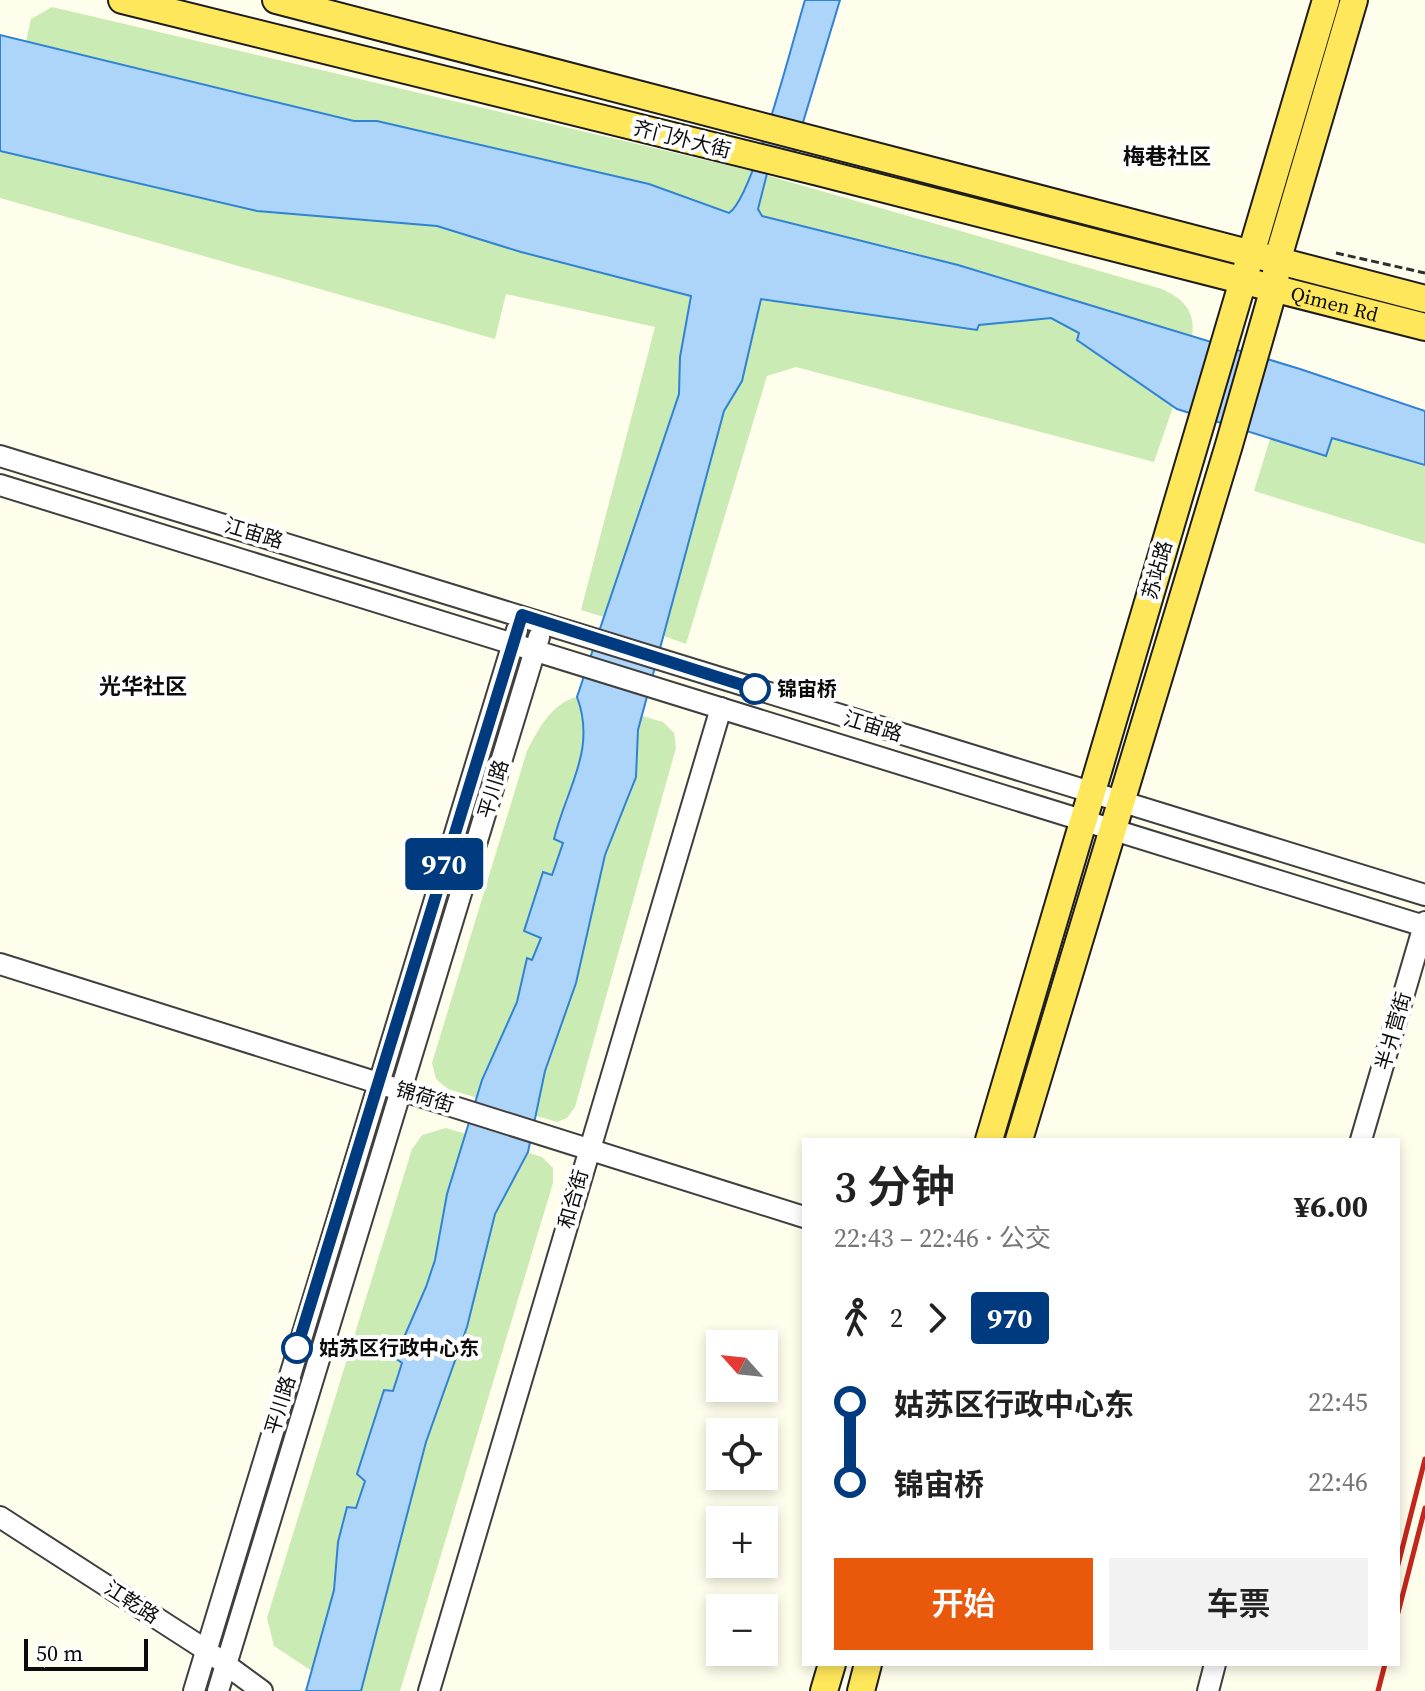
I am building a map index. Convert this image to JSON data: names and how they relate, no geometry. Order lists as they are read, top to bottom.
{
  "streets": {
    "main road": ["齐门外大街", "Qimen Rd", "苏站路"],
    "street": [
      "江宙路",
      "平川路",
      "半爿营街",
      "锦荷街",
      "和合街",
      "江乾路"
    ]
  },
  "crossings": [
    ["齐门外大街", "Qimen Rd"],
    ["齐门外大街", "苏站路"],
    ["Qimen Rd", "苏站路"],
    ["江宙路", "苏站路"],
    ["江宙路", "平川路"],
    ["江宙路", "半爿营街"],
    ["江宙路", "和合街"],
    ["平川路", "锦荷街"],
    ["平川路", "江乾路"],
    ["锦荷街", "和合街"]
  ],
  "districts": ["梅巷社区", "光华社区"],
  "places": ["锦宙桥", "姑苏区行政中心东"],
  "lines": ["bus line 970"],
  "scale_bar": "50 m",
  "north": "top left",
  "page": {
    "on_map": "970",
    "heading": ["3 分钟", "22:43 – 22:46 · 公交", "¥6.00"],
    "legs": ["2", "970"],
    "map_buttons": ["+", "−"],
    "list": [
      {
        "name": "姑苏区行政中心东",
        "value": "22:45"
      },
      {
        "name": "锦宙桥",
        "value": "22:46"
      }
    ],
    "buttons": ["开始", "车票"],
    "scale": "50 m"
  }
}
